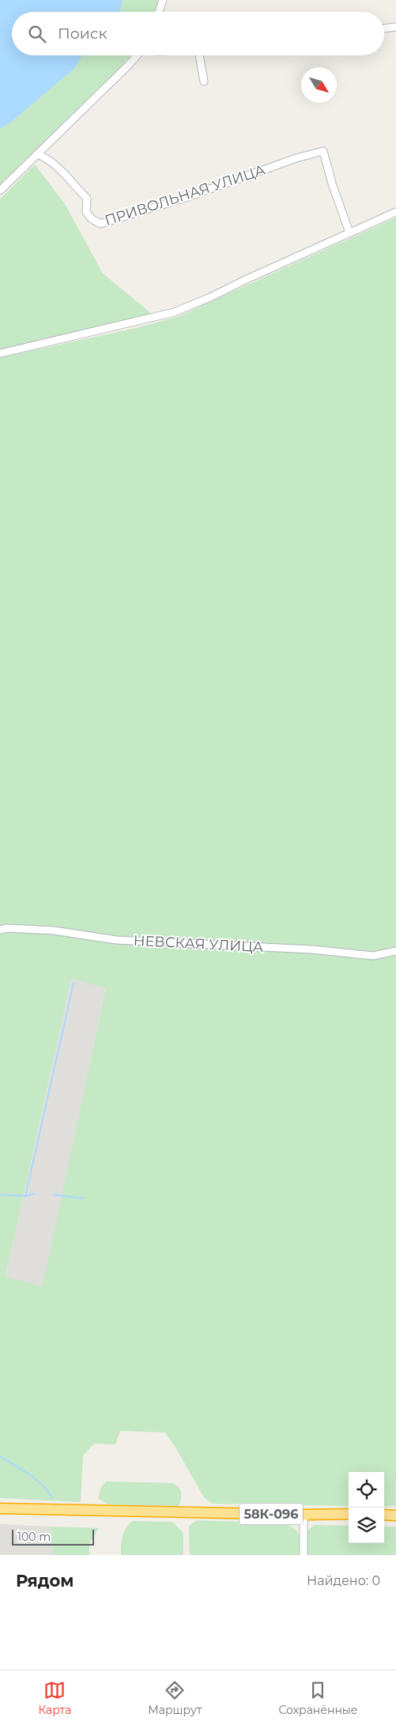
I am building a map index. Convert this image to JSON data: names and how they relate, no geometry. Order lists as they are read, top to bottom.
{
  "streets": {
    "highway": ["58К-096"],
    "street": ["ПРИВОЛЬНАЯ УЛИЦА", "НЕВСКАЯ УЛИЦА"]
  },
  "scale_bar": "100 m",
  "north": "bottom right",
  "page": {
    "search": "Поиск",
    "scale": "100 m",
    "heading": ["Рядом", "Найдено: 0"],
    "nav": ["Карта", "Маршрут", "Сохранённые"]
  }
}
